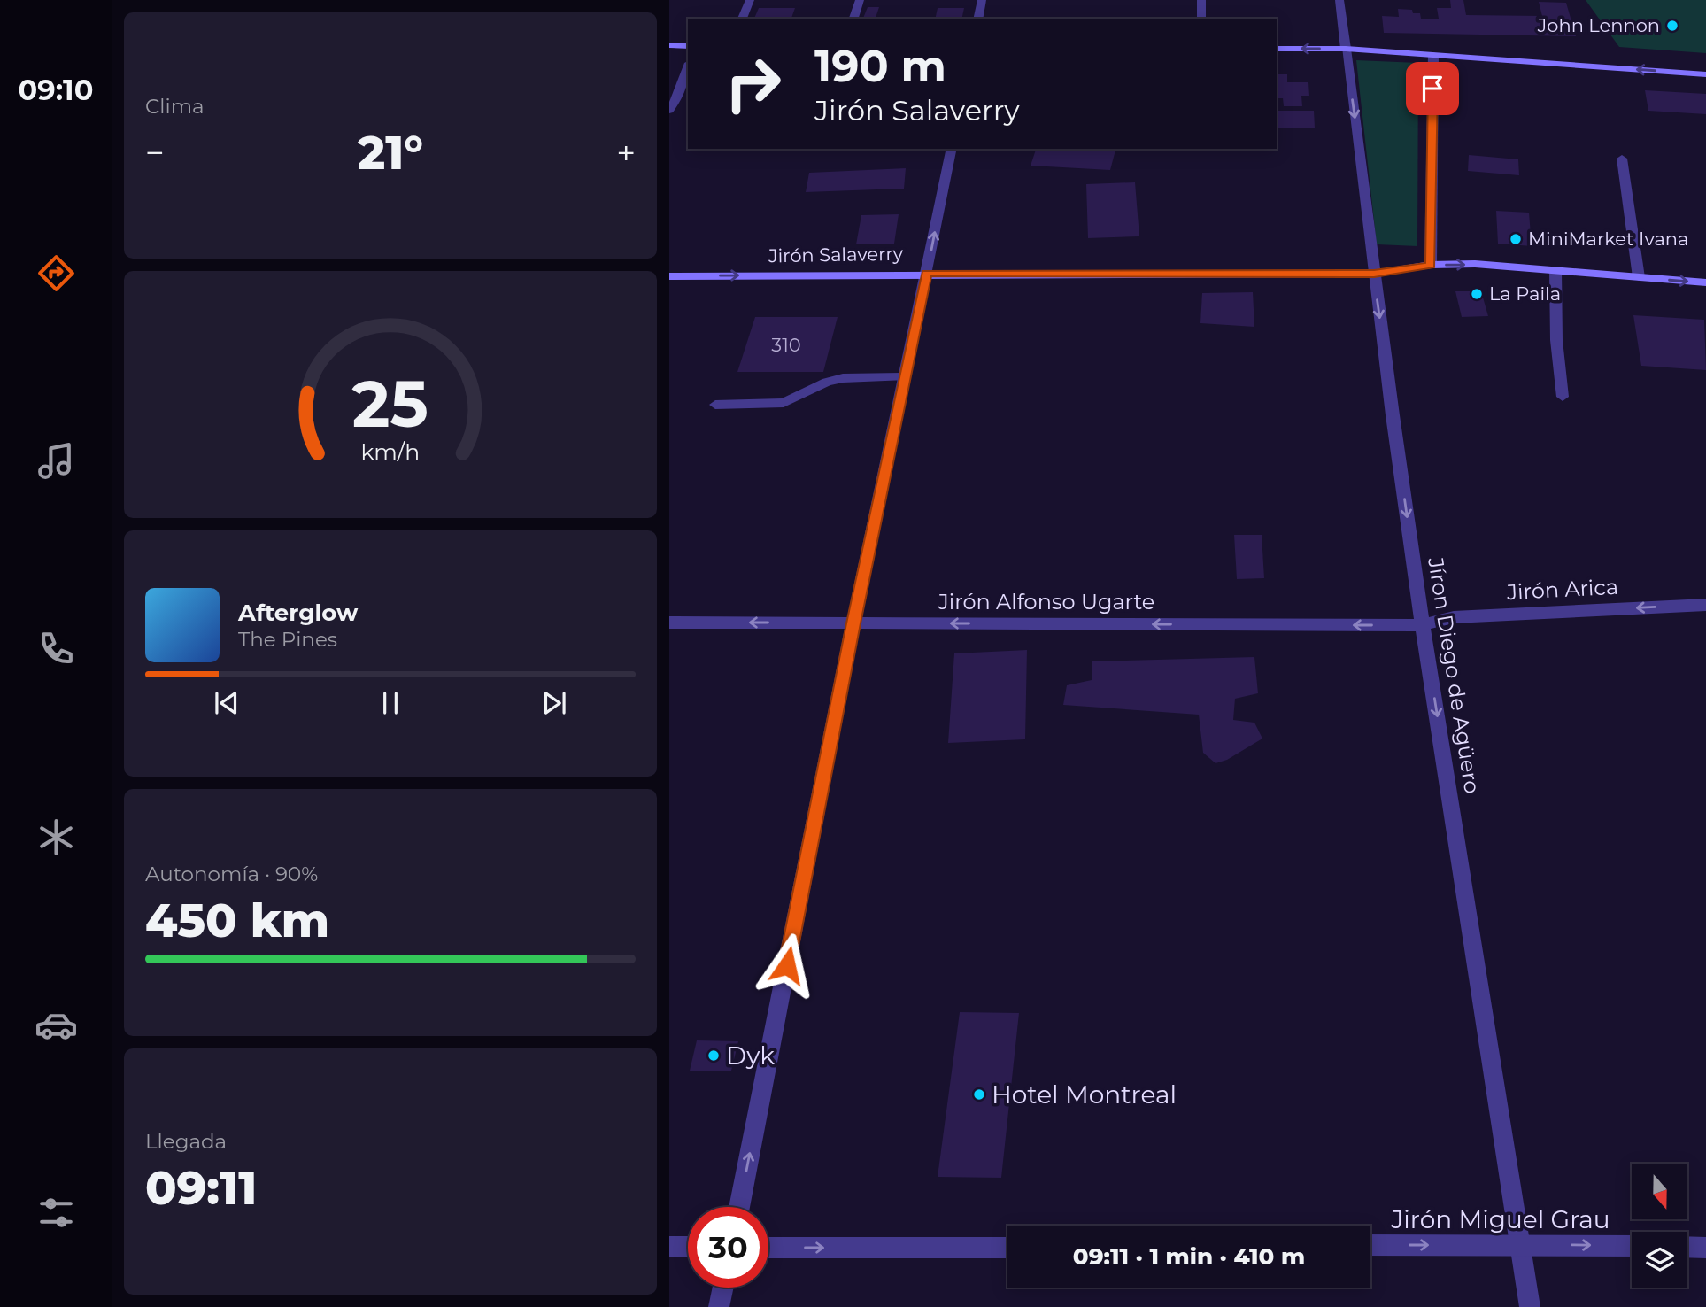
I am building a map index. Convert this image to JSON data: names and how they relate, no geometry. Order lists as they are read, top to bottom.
{
  "streets": {
    "main road": ["Jirón Salaverry"],
    "street": [
      "Jirón Arica",
      "Jirón Alfonso Ugarte",
      "Jíron Diego de Agüero",
      "Jirón Miguel Grau"
    ]
  },
  "crossings": [
    ["Jirón Salaverry", "Jíron Diego de Agüero"],
    ["Jirón Arica", "Jirón Alfonso Ugarte"],
    ["Jirón Arica", "Jíron Diego de Agüero"],
    ["Jirón Alfonso Ugarte", "Jíron Diego de Agüero"],
    ["Jíron Diego de Agüero", "Jirón Miguel Grau"]
  ],
  "one_way": [
    "Jirón Salaverry",
    "Jirón Arica",
    "Jirón Alfonso Ugarte",
    "Jíron Diego de Agüero",
    "Jirón Miguel Grau"
  ],
  "places": [
    "John Lennon",
    "MiniMarket Ivana",
    "La Paila",
    "Dyk",
    "Hotel Montreal"
  ],
  "house_numbers": ["310"],
  "north": "bottom",
  "page": {
    "tabs": "09:10",
    "tile": [
      "Clima",
      ["Autonomía · 90%", "450 km"],
      ["Llegada", "09:11"]
    ],
    "turn": ["190 m", "Jirón Salaverry"],
    "heat": ["−", "21°", "+"],
    "song": ["Afterglow", "The Pines"],
    "limit": "30",
    "trip": "09:11 · 1 min · 410 m",
    "gauge": ["25", "km/h"]
  }
}
